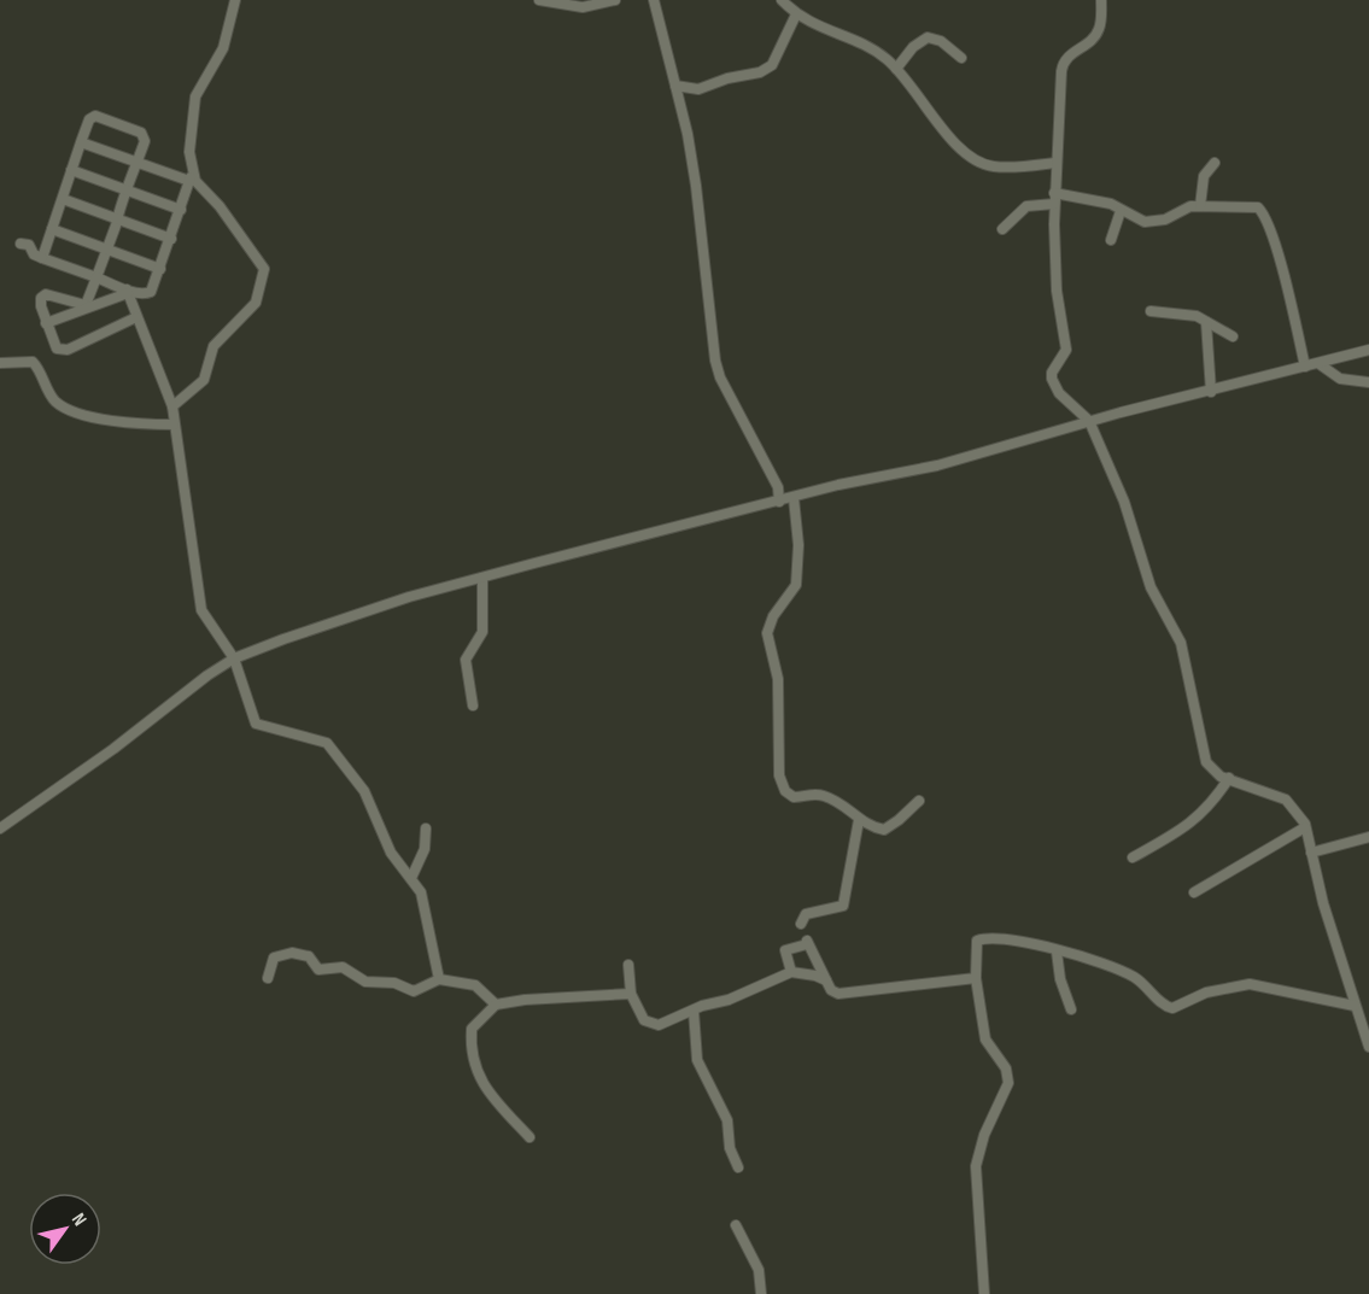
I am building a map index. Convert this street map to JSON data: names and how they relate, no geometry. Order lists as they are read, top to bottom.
{
  "north": "top right"
}
